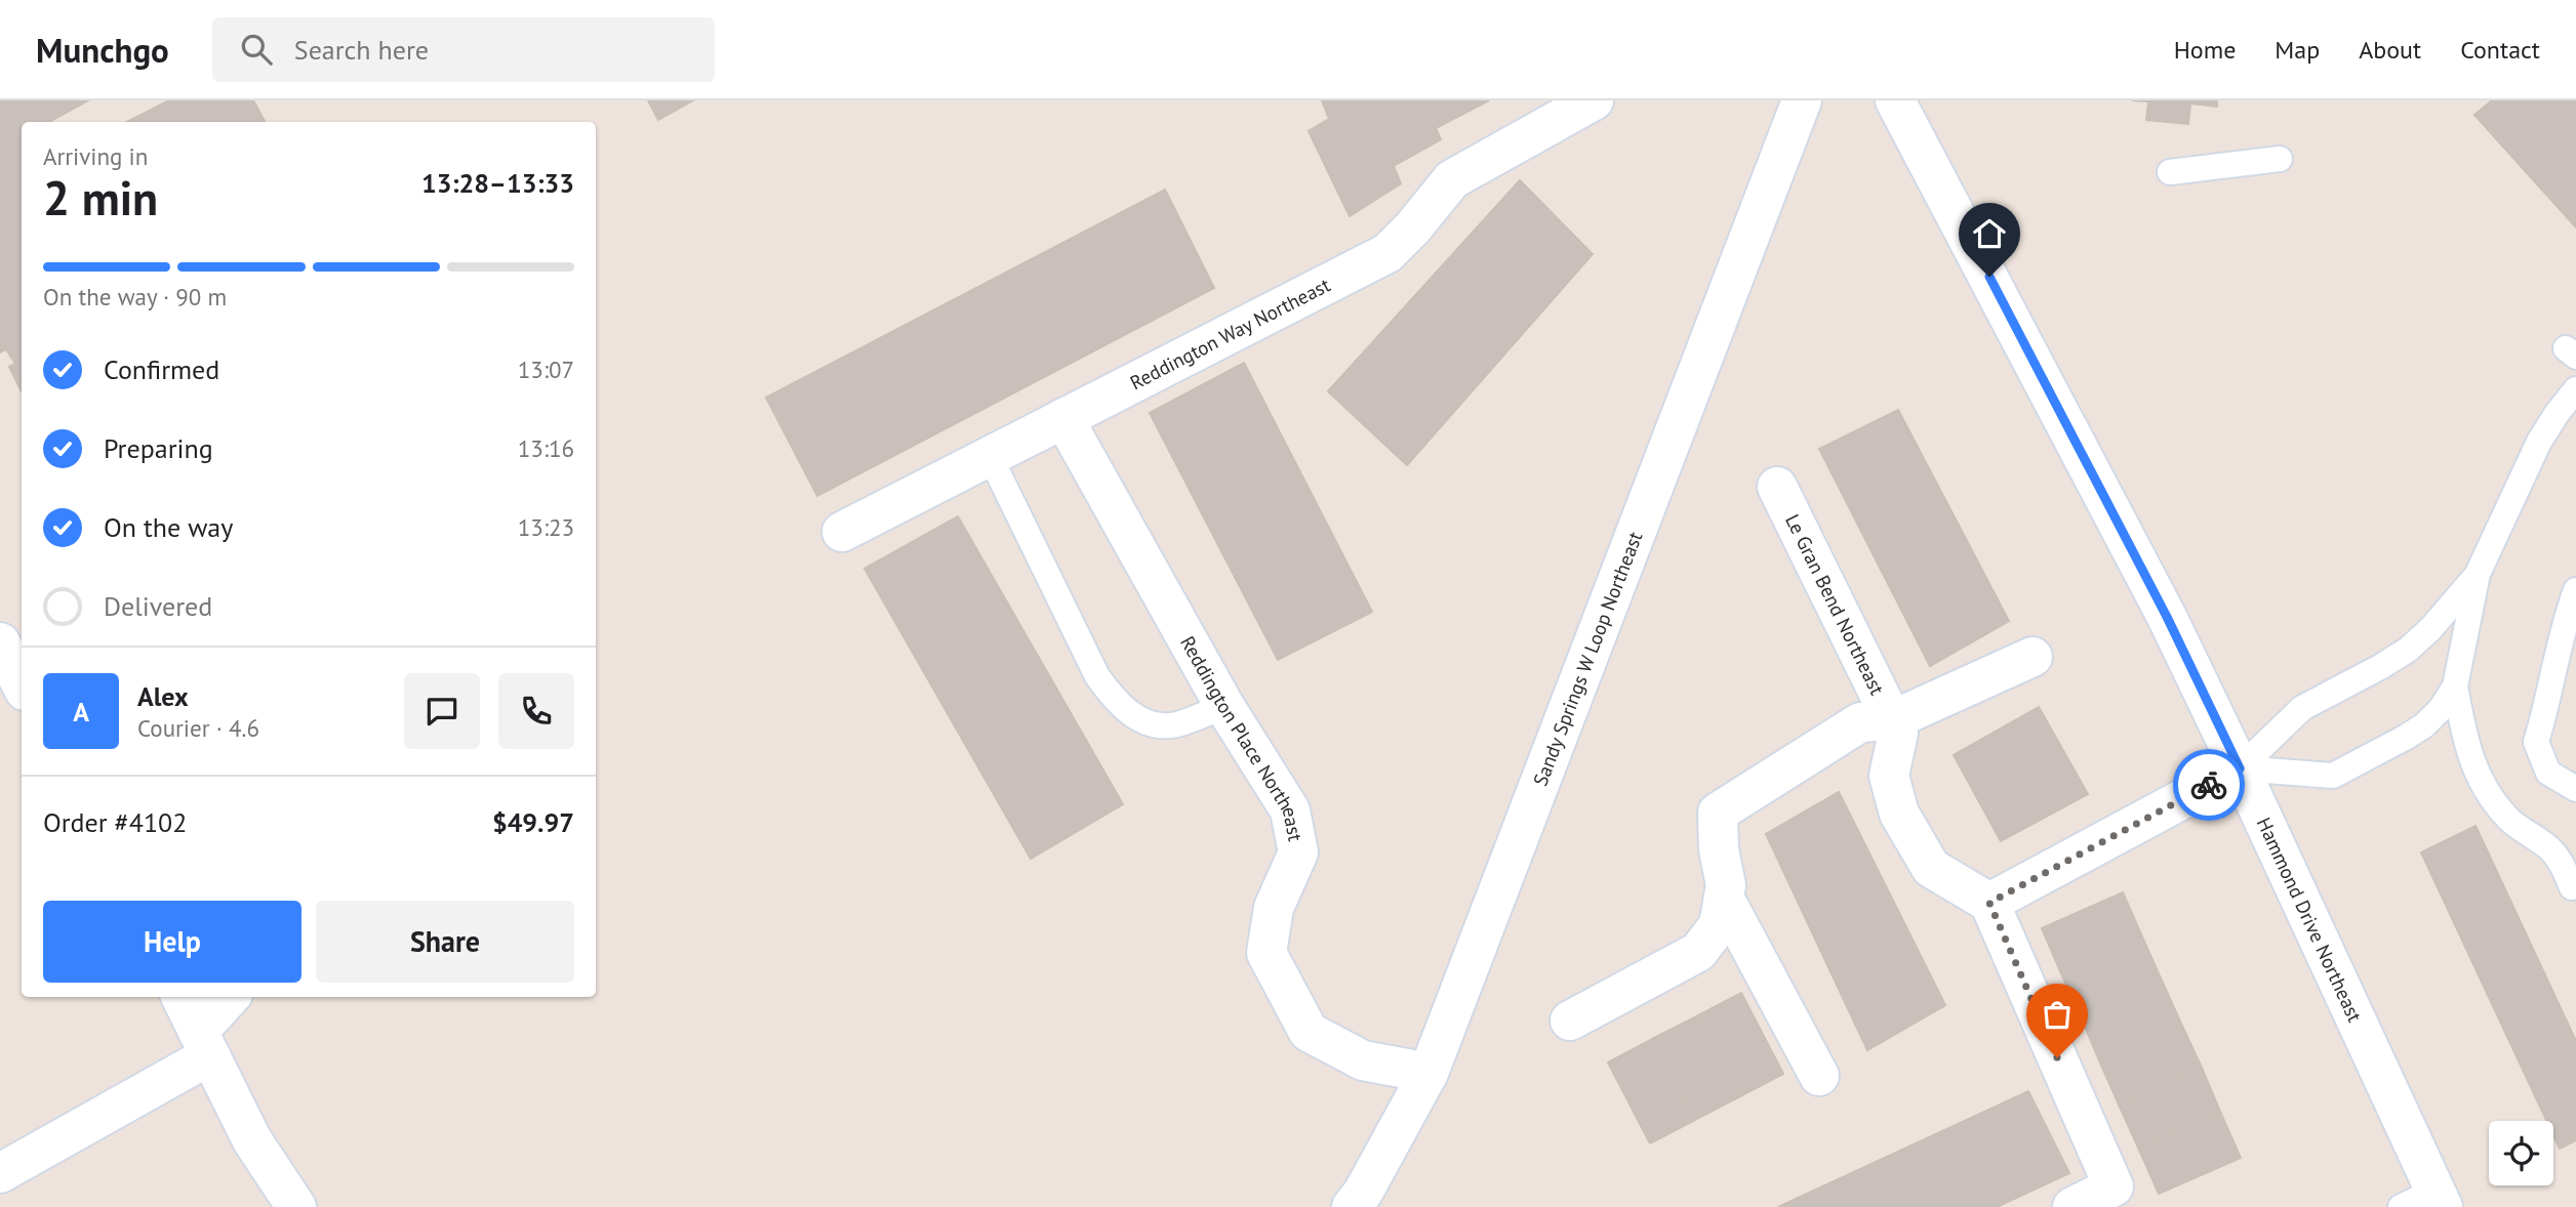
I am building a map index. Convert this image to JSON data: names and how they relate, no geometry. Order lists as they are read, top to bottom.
{
  "streets": {
    "street": [
      "Reddington Way Northeast",
      "Le Gran Bend Northeast",
      "Sandy Springs W Loop Northeast",
      "Reddington Place Northeast",
      "Hammond Drive Northeast"
    ]
  },
  "crossings": [
    ["Reddington Way Northeast", "Reddington Place Northeast"],
    ["Sandy Springs W Loop Northeast", "Reddington Place Northeast"]
  ],
  "page": {
    "header": "Munchgo",
    "search": "Search here",
    "nav": [
      "Home",
      "Map",
      "About",
      "Contact"
    ],
    "heading": ["2 min", "Arriving in", "13:28–13:33"],
    "panel": [
      "Alex",
      "Courier · 4.6",
      "Order #4102",
      "$49.97"
    ],
    "bar": "On the way · 90 m",
    "list": [
      ["Confirmed", "13:07"],
      ["Preparing", "13:16"],
      ["On the way", "13:23"],
      "Delivered"
    ],
    "round": "A",
    "buttons": ["Help", "Share"]
  }
}
